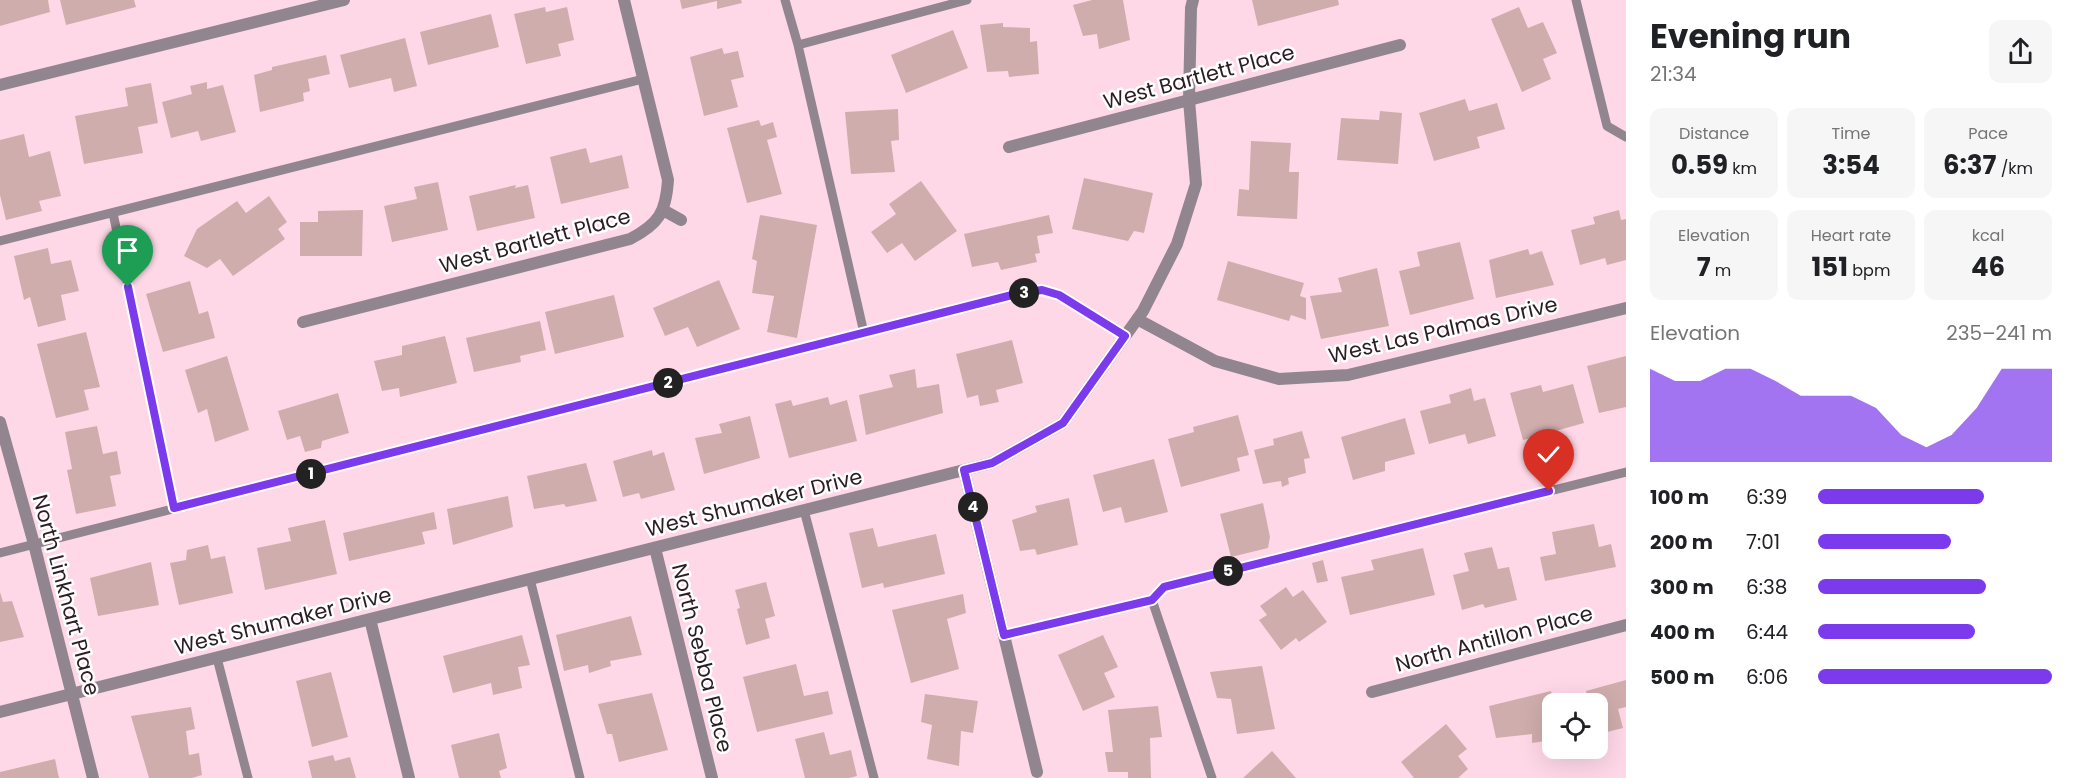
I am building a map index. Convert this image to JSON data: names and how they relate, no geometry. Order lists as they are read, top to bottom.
{
  "streets": {
    "street": [
      "West Bartlett Place",
      "West Las Palmas Drive",
      "West Shumaker Drive",
      "North Linkhart Place",
      "North Antillon Place",
      "North Sebba Place"
    ]
  },
  "crossings": [
    ["West Bartlett Place", "West Shumaker Drive"],
    ["West Las Palmas Drive", "West Shumaker Drive"],
    ["West Shumaker Drive", "North Linkhart Place"],
    ["West Shumaker Drive", "North Sebba Place"]
  ],
  "page": {
    "heading": ["Evening run", "21:34"],
    "stats": [
      ["Distance", "0.59 km"],
      ["Time", "3:54"],
      ["Pace", "6:37 /km"],
      ["Elevation", "7 m"],
      ["Heart rate", "151 bpm"],
      ["kcal", "46"]
    ],
    "pins": [
      "3",
      "2",
      "1",
      "4",
      "5"
    ],
    "chart": ["Elevation", "235–241 m"],
    "list": [
      {
        "name": "100 m",
        "note": "6:39"
      },
      {
        "name": "200 m",
        "note": "7:01"
      },
      {
        "name": "300 m",
        "note": "6:38"
      },
      {
        "name": "400 m",
        "note": "6:44"
      },
      {
        "name": "500 m",
        "note": "6:06"
      }
    ]
  }
}
